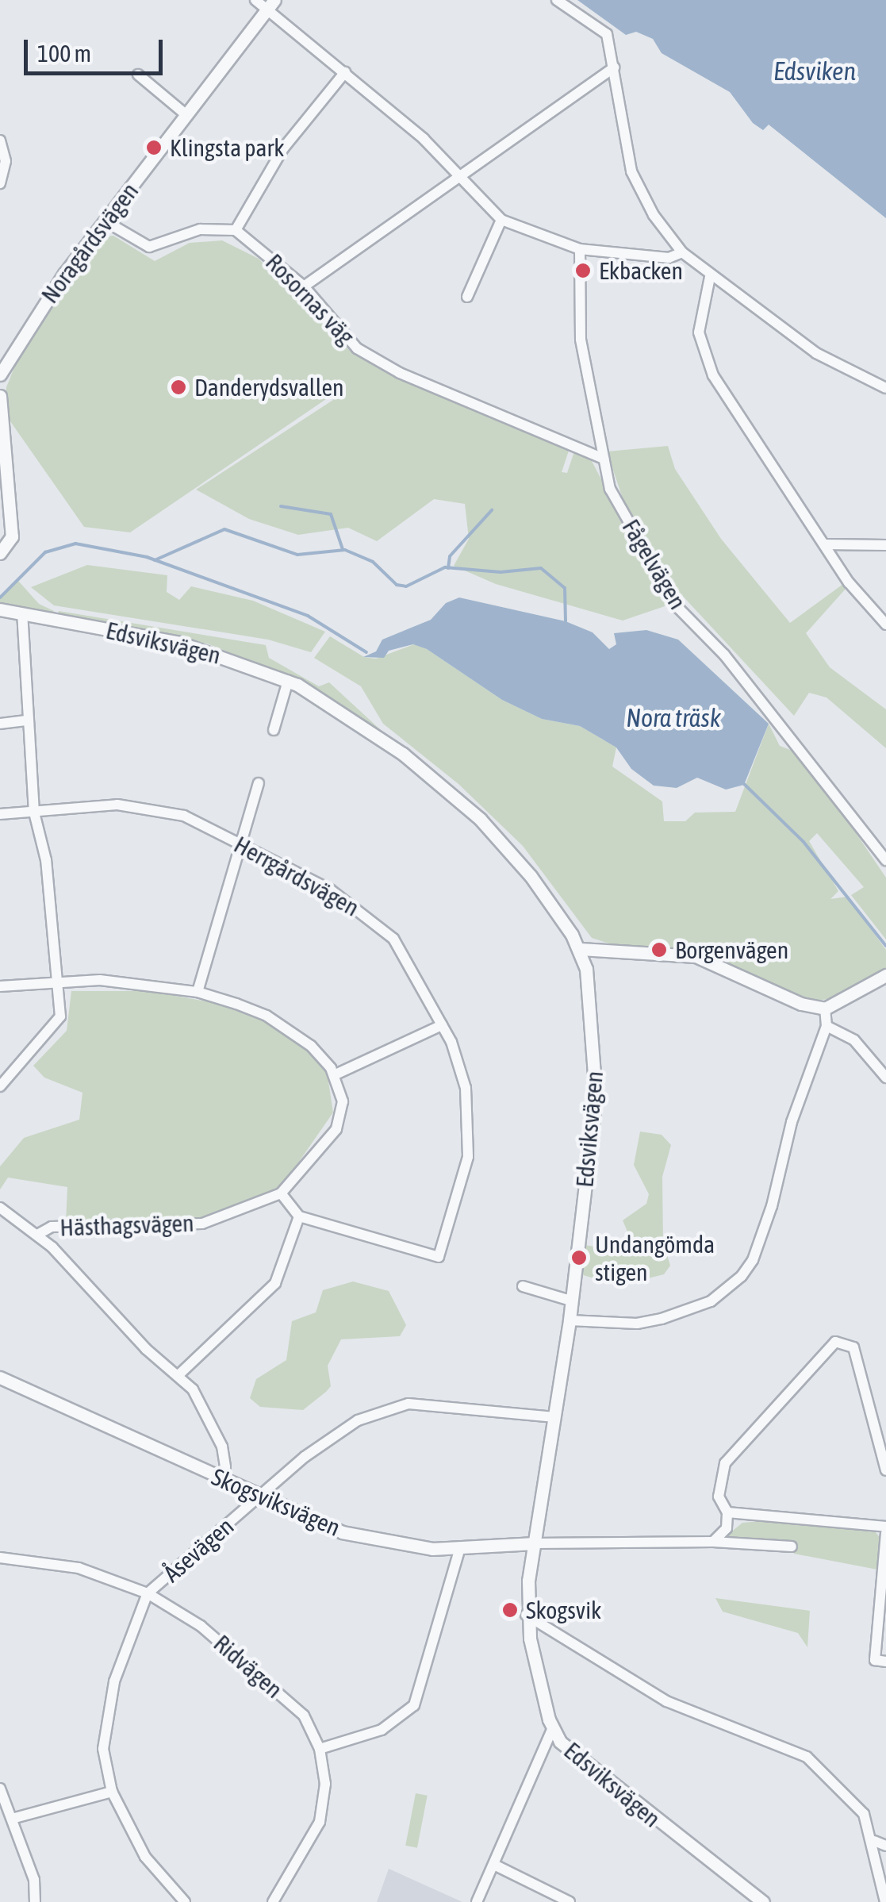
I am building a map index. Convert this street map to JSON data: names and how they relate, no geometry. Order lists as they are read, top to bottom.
{
  "streets": {
    "street": [
      "Noragårdsvägen",
      "Rosornas väg",
      "Fågelvägen",
      "Edsviksvägen",
      "Herrgårdsvägen",
      "Hästhagsvägen",
      "Skogsviksvägen",
      "Åsevägen",
      "Ridvägen"
    ]
  },
  "crossings": [
    ["Rosornas väg", "Fågelvägen"],
    ["Edsviksvägen", "Skogsviksvägen"],
    ["Edsviksvägen", "Åsevägen"],
    ["Skogsviksvägen", "Åsevägen"],
    ["Åsevägen", "Ridvägen"]
  ],
  "water": ["Edsviken", "Nora träsk"],
  "places": [
    "Klingsta park",
    "Ekbacken",
    "Danderydsvallen",
    "Borgenvägen",
    "Undangömda stigen",
    "Skogsvik"
  ],
  "scale_bar": "100 m"
}
